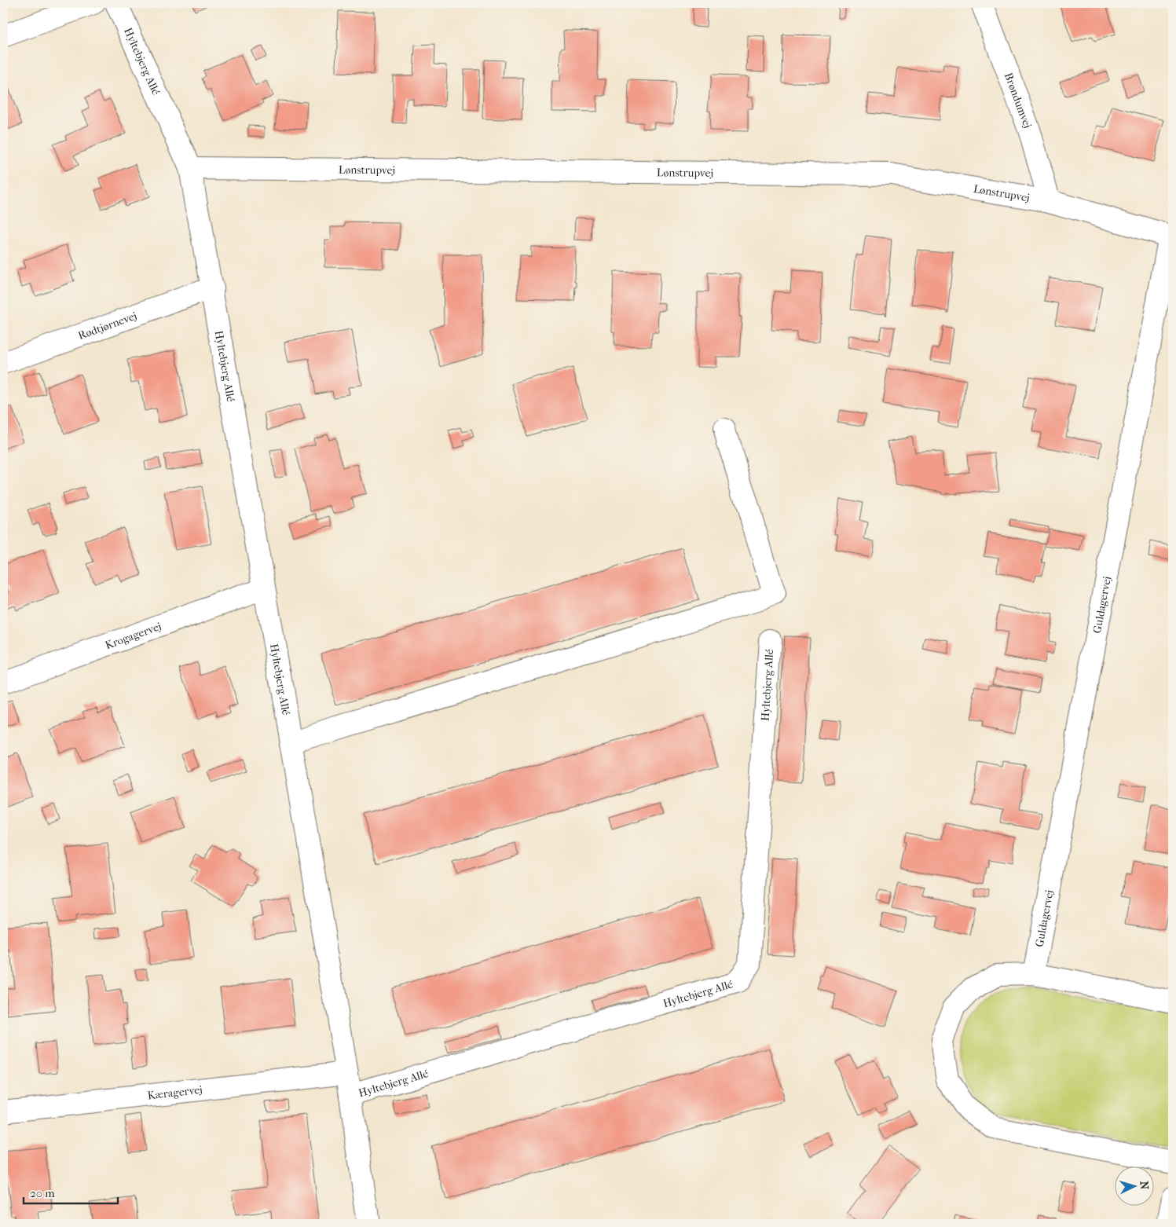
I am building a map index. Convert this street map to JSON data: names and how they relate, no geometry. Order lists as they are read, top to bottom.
{
  "streets": {
    "street": [
      "Hyltebjerg Allé",
      "Brøndumvej",
      "Lønstrupvej",
      "Rødtjørnevej",
      "Guldagervej",
      "Krogagervej",
      "Kæragervej"
    ]
  },
  "crossings": [
    ["Hyltebjerg Allé", "Lønstrupvej"],
    ["Hyltebjerg Allé", "Rødtjørnevej"],
    ["Hyltebjerg Allé", "Krogagervej"],
    ["Hyltebjerg Allé", "Kæragervej"],
    ["Brøndumvej", "Lønstrupvej"],
    ["Lønstrupvej", "Guldagervej"]
  ],
  "scale_bar": "20 m",
  "north": "right"
}
